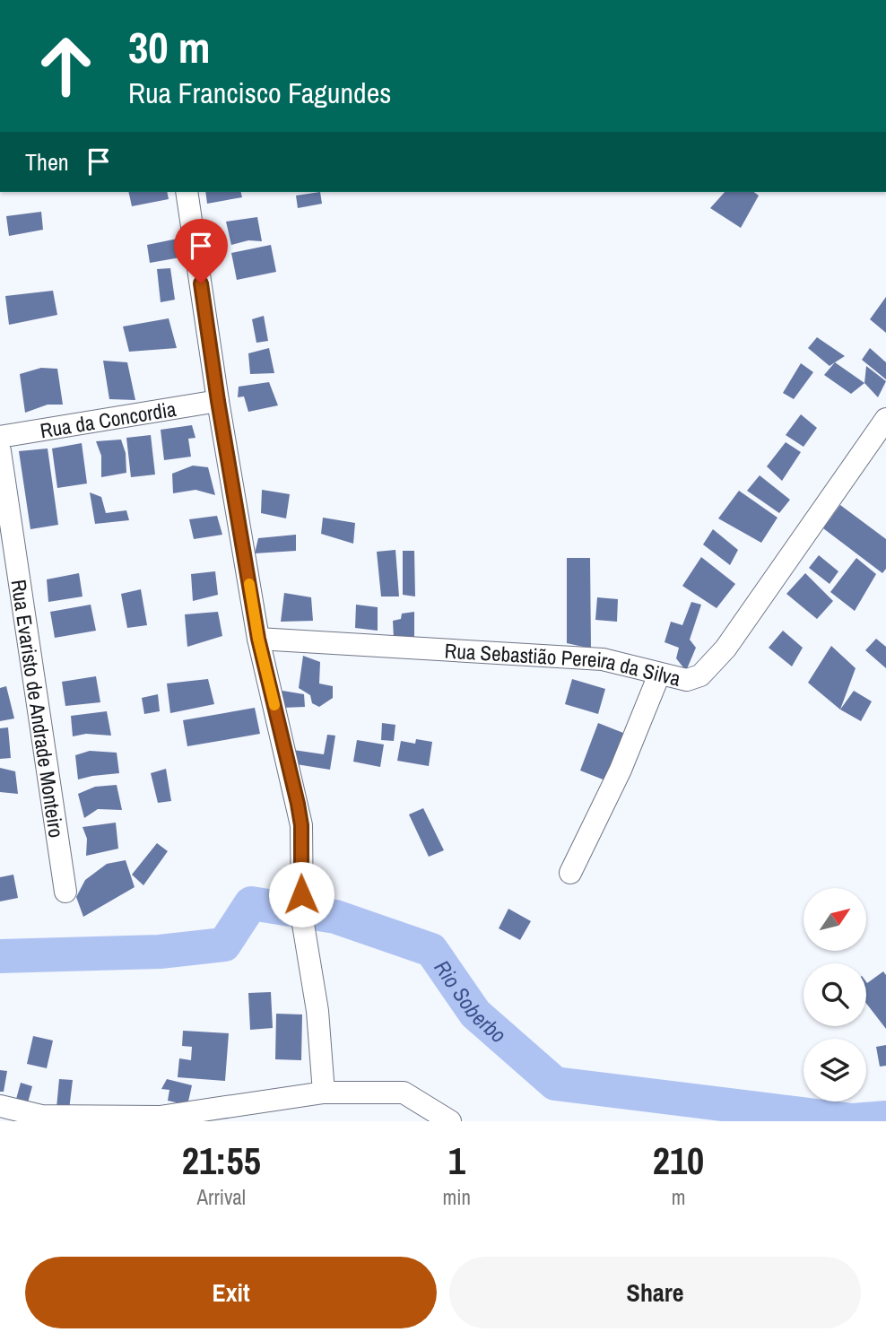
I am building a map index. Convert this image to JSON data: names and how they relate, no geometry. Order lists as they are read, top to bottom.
{
  "streets": {
    "street": ["Rua da Concordia", "Rua Sebastião Pereira da Silva", "Rua Evaristo de Andrade Monteiro"]
  },
  "water": ["Rio Soberbo"],
  "north": "top right",
  "page": {
    "turn": ["30 m", "Rua Francisco Fagundes"],
    "then": "Then",
    "eta": [
      "21:55",
      "Arrival",
      "1",
      "min",
      "210",
      "m"
    ],
    "buttons": ["Exit", "Share"]
  }
}
